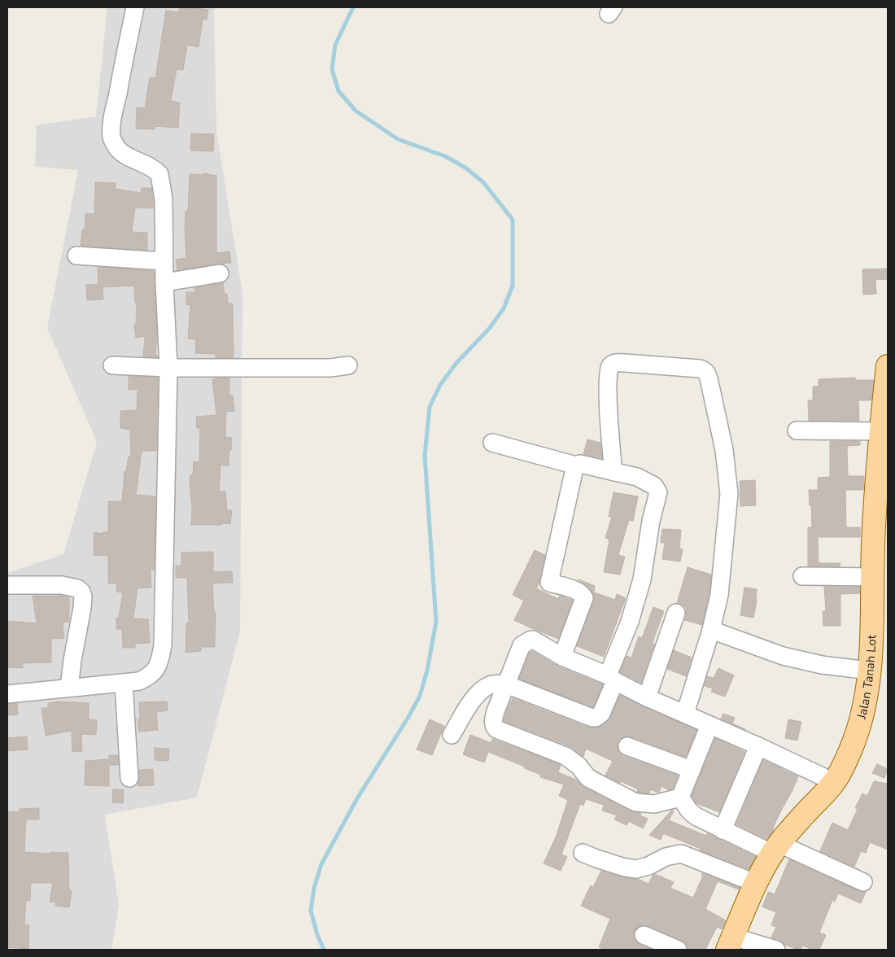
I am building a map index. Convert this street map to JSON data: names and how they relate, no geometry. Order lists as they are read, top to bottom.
{
  "streets": {
    "main road": ["Jalan Tanah Lot"]
  }
}
